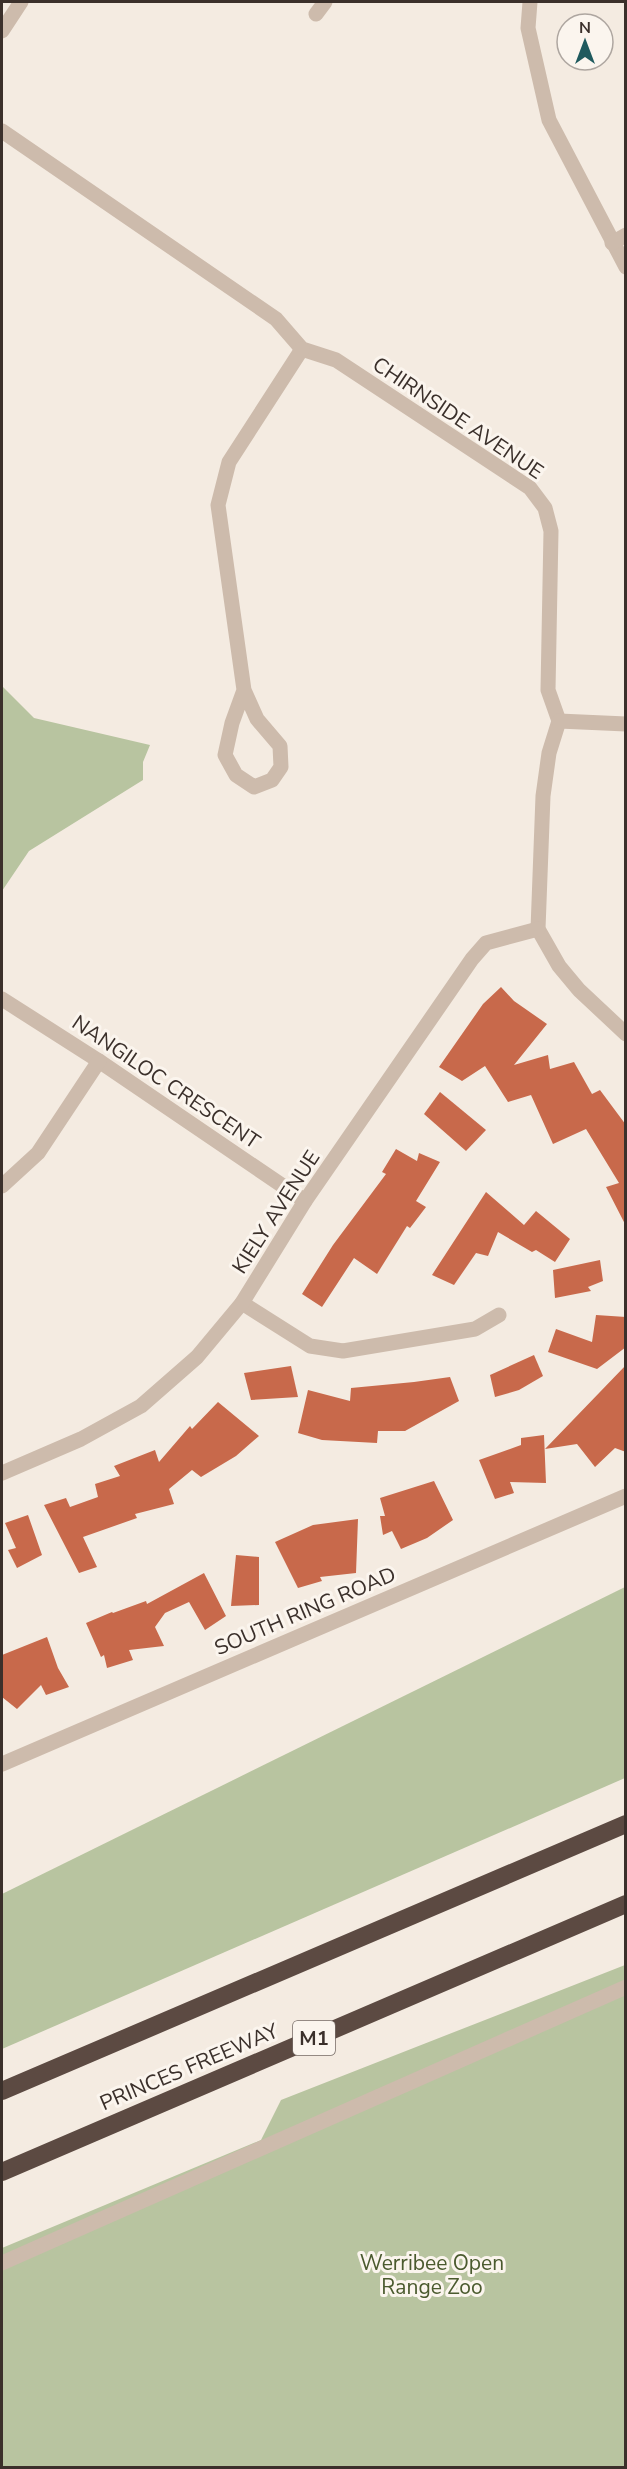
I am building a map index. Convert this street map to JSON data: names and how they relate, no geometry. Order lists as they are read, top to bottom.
{
  "streets": {
    "highway": ["M1", "PRINCES FREEWAY"],
    "street": [
      "CHIRNSIDE AVENUE",
      "NANGILOC CRESCENT",
      "KIELY AVENUE",
      "SOUTH RING ROAD"
    ]
  },
  "crossings": [
    ["NANGILOC CRESCENT", "KIELY AVENUE"]
  ],
  "parks": ["Werribee Open Range Zoo"],
  "north": "top"
}
